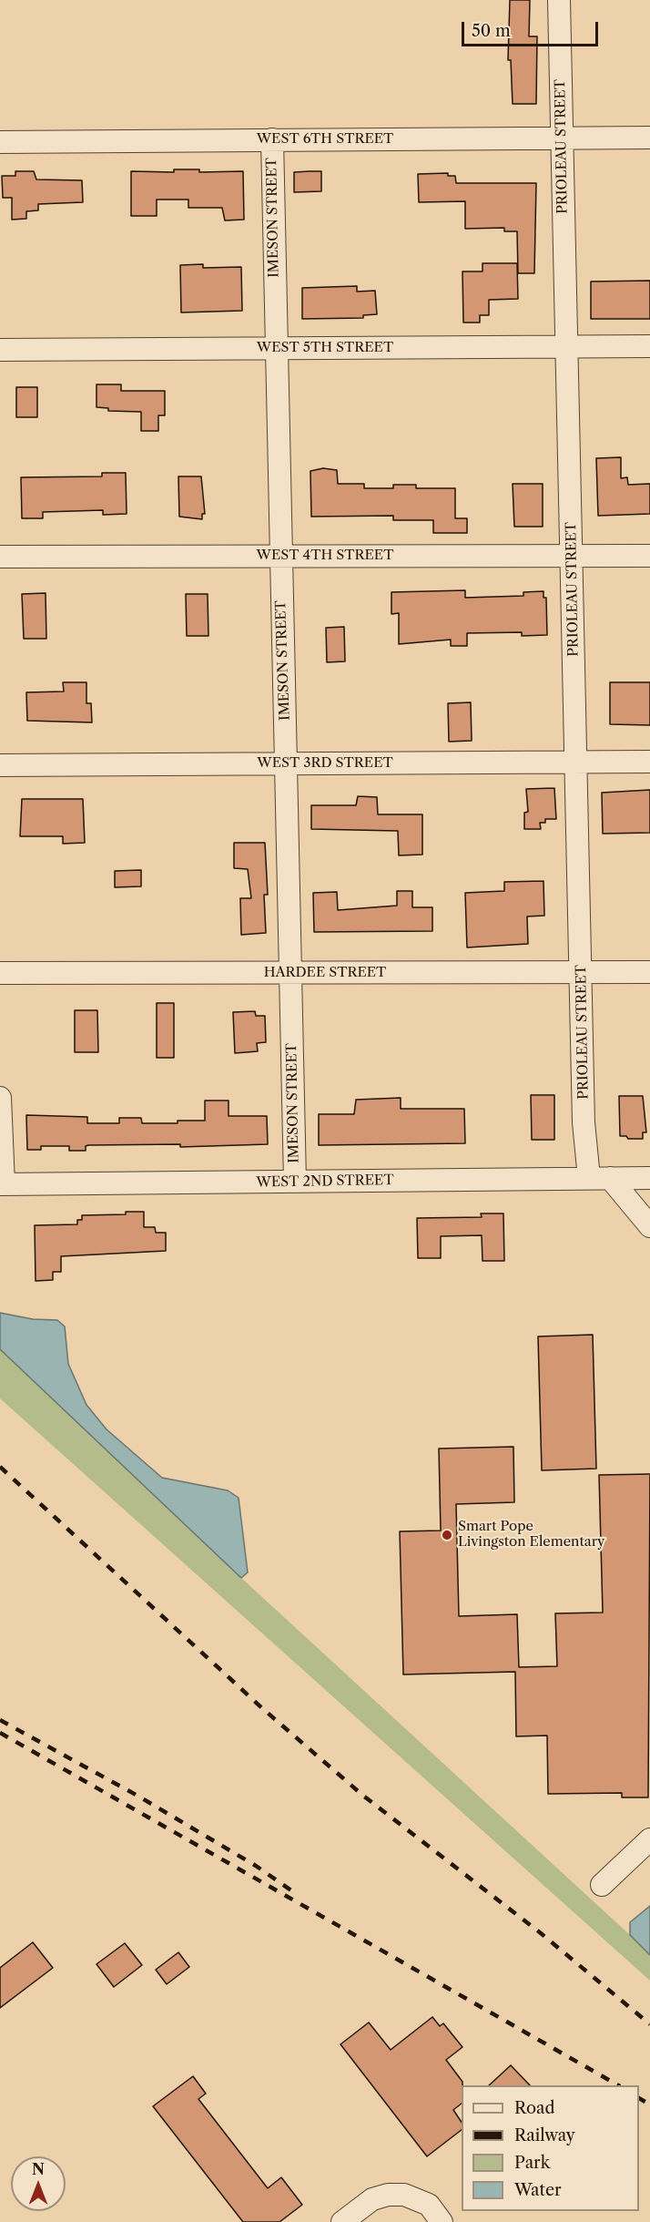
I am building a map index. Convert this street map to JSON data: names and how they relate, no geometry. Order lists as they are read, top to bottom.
{
  "streets": {
    "street": [
      "WEST 6TH STREET",
      "PRIOLEAU STREET",
      "IMESON STREET",
      "WEST 5TH STREET",
      "WEST 4TH STREET",
      "WEST 3RD STREET",
      "HARDEE STREET",
      "WEST 2ND STREET"
    ]
  },
  "crossings": [
    ["WEST 6TH STREET", "PRIOLEAU STREET"],
    ["WEST 6TH STREET", "IMESON STREET"],
    ["PRIOLEAU STREET", "WEST 5TH STREET"],
    ["PRIOLEAU STREET", "WEST 4TH STREET"],
    ["PRIOLEAU STREET", "WEST 3RD STREET"],
    ["PRIOLEAU STREET", "HARDEE STREET"],
    ["PRIOLEAU STREET", "WEST 2ND STREET"],
    ["IMESON STREET", "WEST 5TH STREET"],
    ["IMESON STREET", "WEST 4TH STREET"],
    ["IMESON STREET", "WEST 3RD STREET"],
    ["IMESON STREET", "HARDEE STREET"],
    ["IMESON STREET", "WEST 2ND STREET"]
  ],
  "places": ["Smart Pope Livingston Elementary"],
  "legend": [
    "Road",
    "Railway",
    "Park",
    "Water"
  ],
  "scale_bar": "50 m",
  "north": "top"
}
